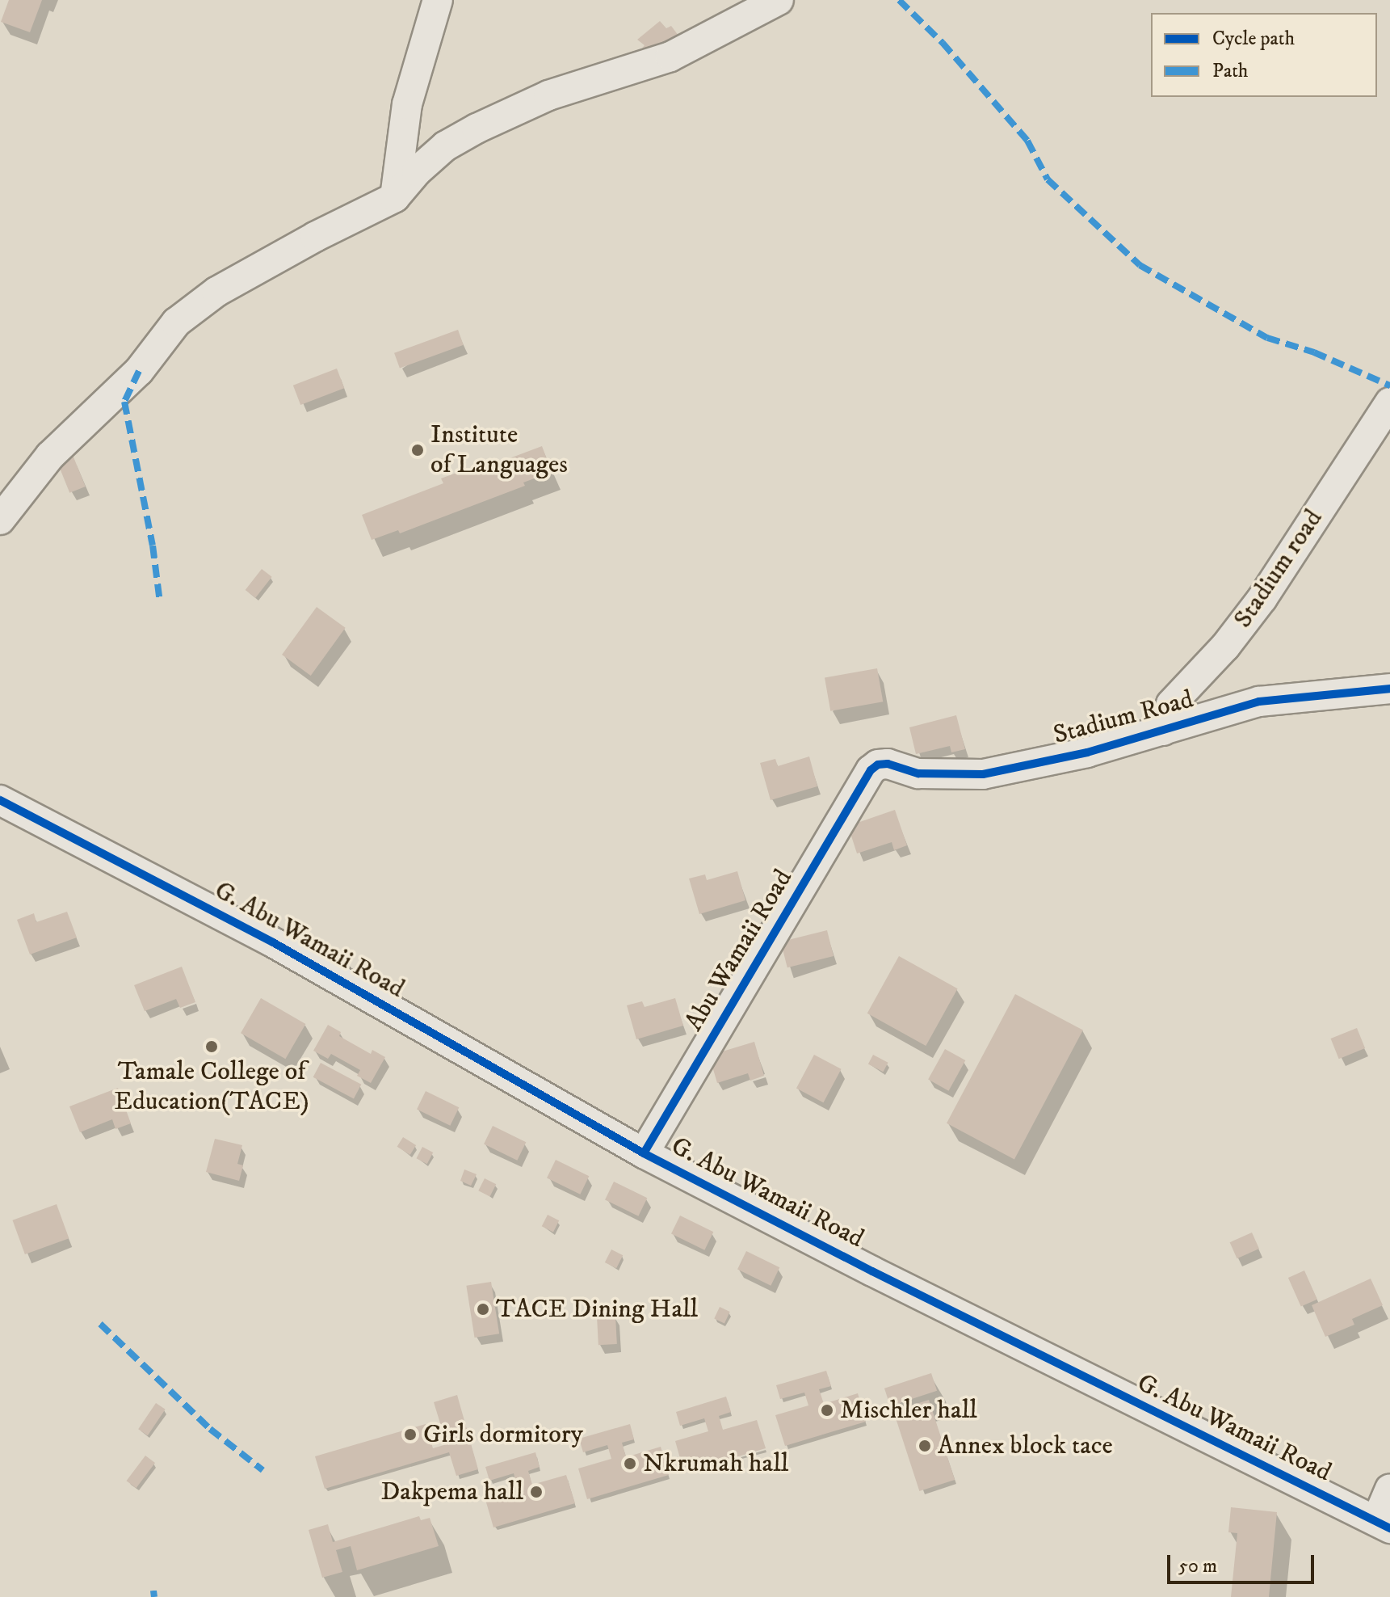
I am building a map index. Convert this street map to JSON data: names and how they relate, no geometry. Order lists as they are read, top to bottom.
{
  "streets": {
    "street": [
      "Stadium road",
      "Stadium Road",
      "G. Abu Wamaii Road",
      "Abu Wamaii Road"
    ]
  },
  "crossings": [
    ["Stadium road", "Stadium Road"],
    ["Stadium Road", "Abu Wamaii Road"],
    ["G. Abu Wamaii Road", "Abu Wamaii Road"]
  ],
  "places": [
    "Institute of Languages",
    "Tamale College of Education(TACE)",
    "TACE Dining Hall",
    "Mischler hall",
    "Girls dormitory",
    "Annex block tace",
    "Nkrumah hall",
    "Dakpema hall"
  ],
  "legend": ["Cycle path", "Path"],
  "scale_bar": "50 m"
}
